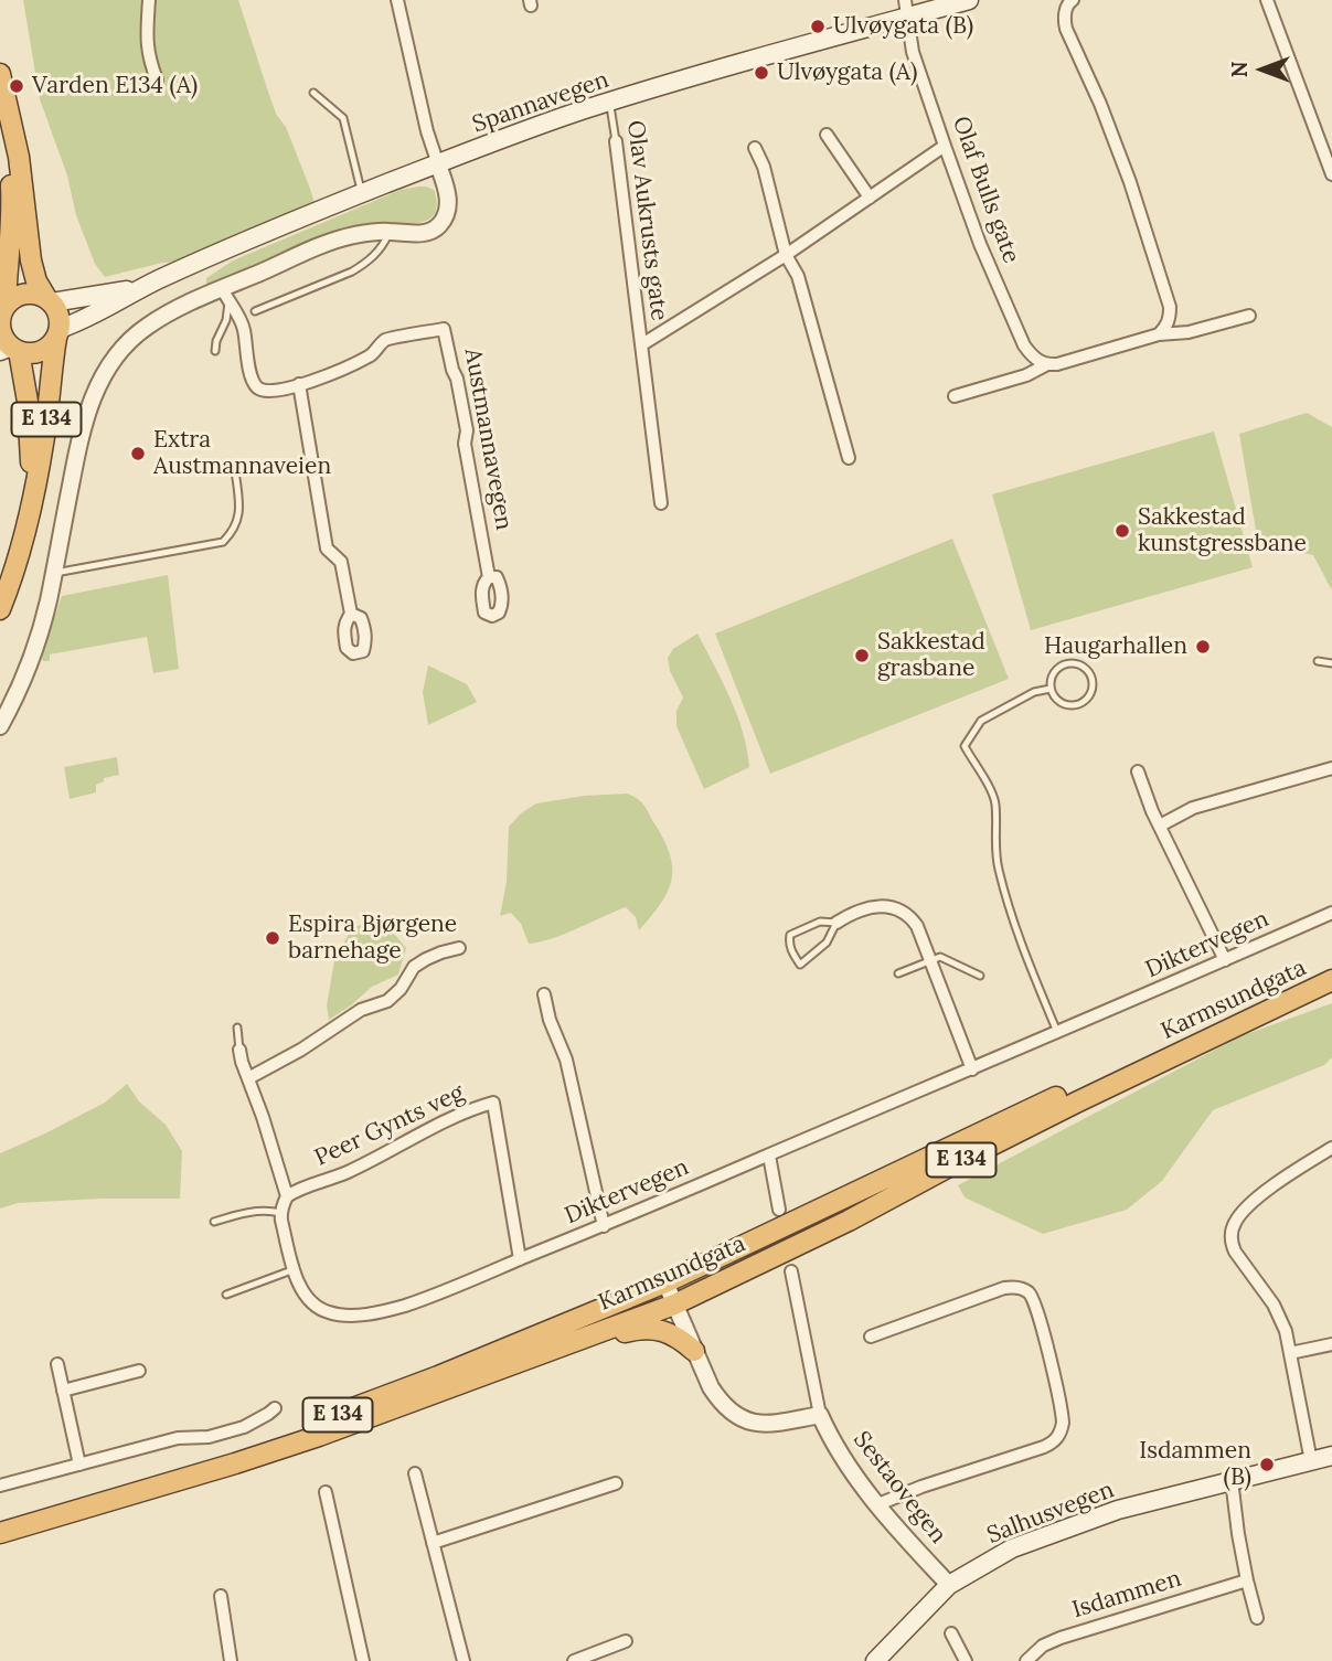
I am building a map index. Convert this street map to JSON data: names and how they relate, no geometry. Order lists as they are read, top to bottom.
{
  "streets": {
    "highway": ["E 134", "Karmsundgata"],
    "main road": ["Spannavegen", "Salhusvegen"],
    "street": [
      "Olaf Bulls gate",
      "Olav Aukrusts gate",
      "Austmannavegen",
      "Diktervegen",
      "Peer Gynts veg",
      "Sestaovegen",
      "Isdammen"
    ]
  },
  "crossings": [
    ["Spannavegen", "Olaf Bulls gate"],
    ["Spannavegen", "Olav Aukrusts gate"],
    ["Spannavegen", "E 134"],
    ["Olaf Bulls gate", "Olav Aukrusts gate"],
    ["E 134", "Karmsundgata"],
    ["Diktervegen", "Peer Gynts veg"],
    ["Sestaovegen", "Salhusvegen"]
  ],
  "places": [
    "Ulvøygata (B)",
    "Ulvøygata (A)",
    "Varden E134 (A)",
    "Extra Austmannaveien",
    "Sakkestad kunstgressbane",
    "Haugarhallen",
    "Sakkestad grasbane",
    "Espira Bjørgene barnehage",
    "Isdammen (B)"
  ],
  "north": "left"
}
